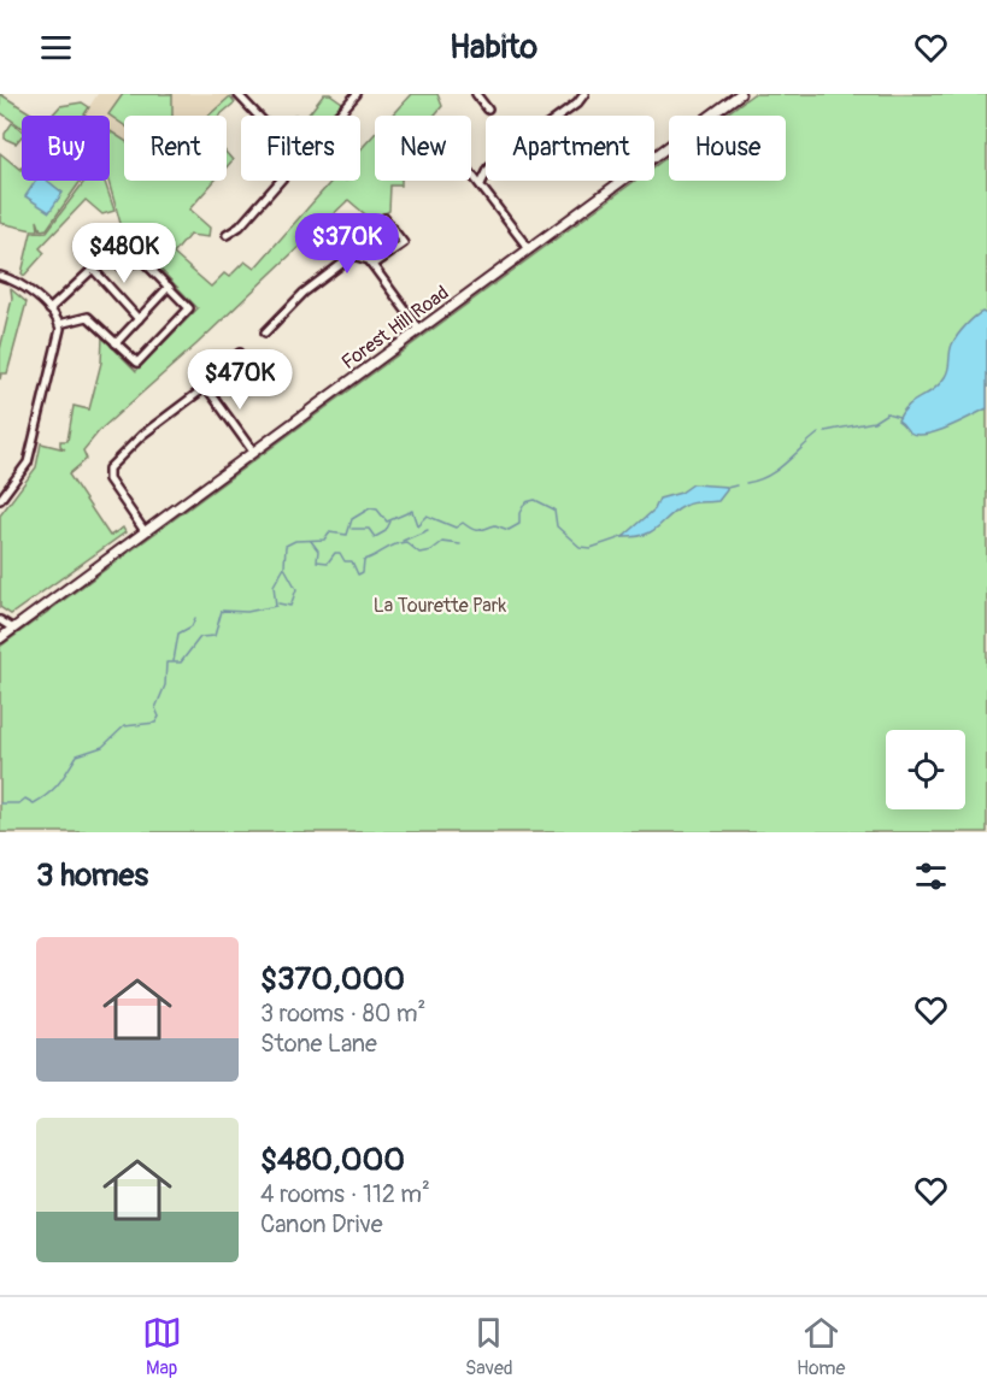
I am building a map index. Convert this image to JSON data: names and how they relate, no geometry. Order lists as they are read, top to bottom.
{
  "streets": {
    "street": ["Forest Hill Road"]
  },
  "parks": ["La Tourette Park"],
  "page": {
    "header": "Habito",
    "chip": [
      "Buy",
      "Rent",
      "Filters",
      "New",
      "Apartment",
      "House"
    ],
    "price": ["$370K", "$480K", "$470K"],
    "heading": "3 homes",
    "list": [
      {
        "name": "$370,000",
        "note": "3 rooms · 80 m² · Stone Lane"
      },
      {
        "name": "$480,000",
        "note": "4 rooms · 112 m² · Canon Drive"
      }
    ],
    "tabs": ["Map", "Saved", "Home"]
  }
}
